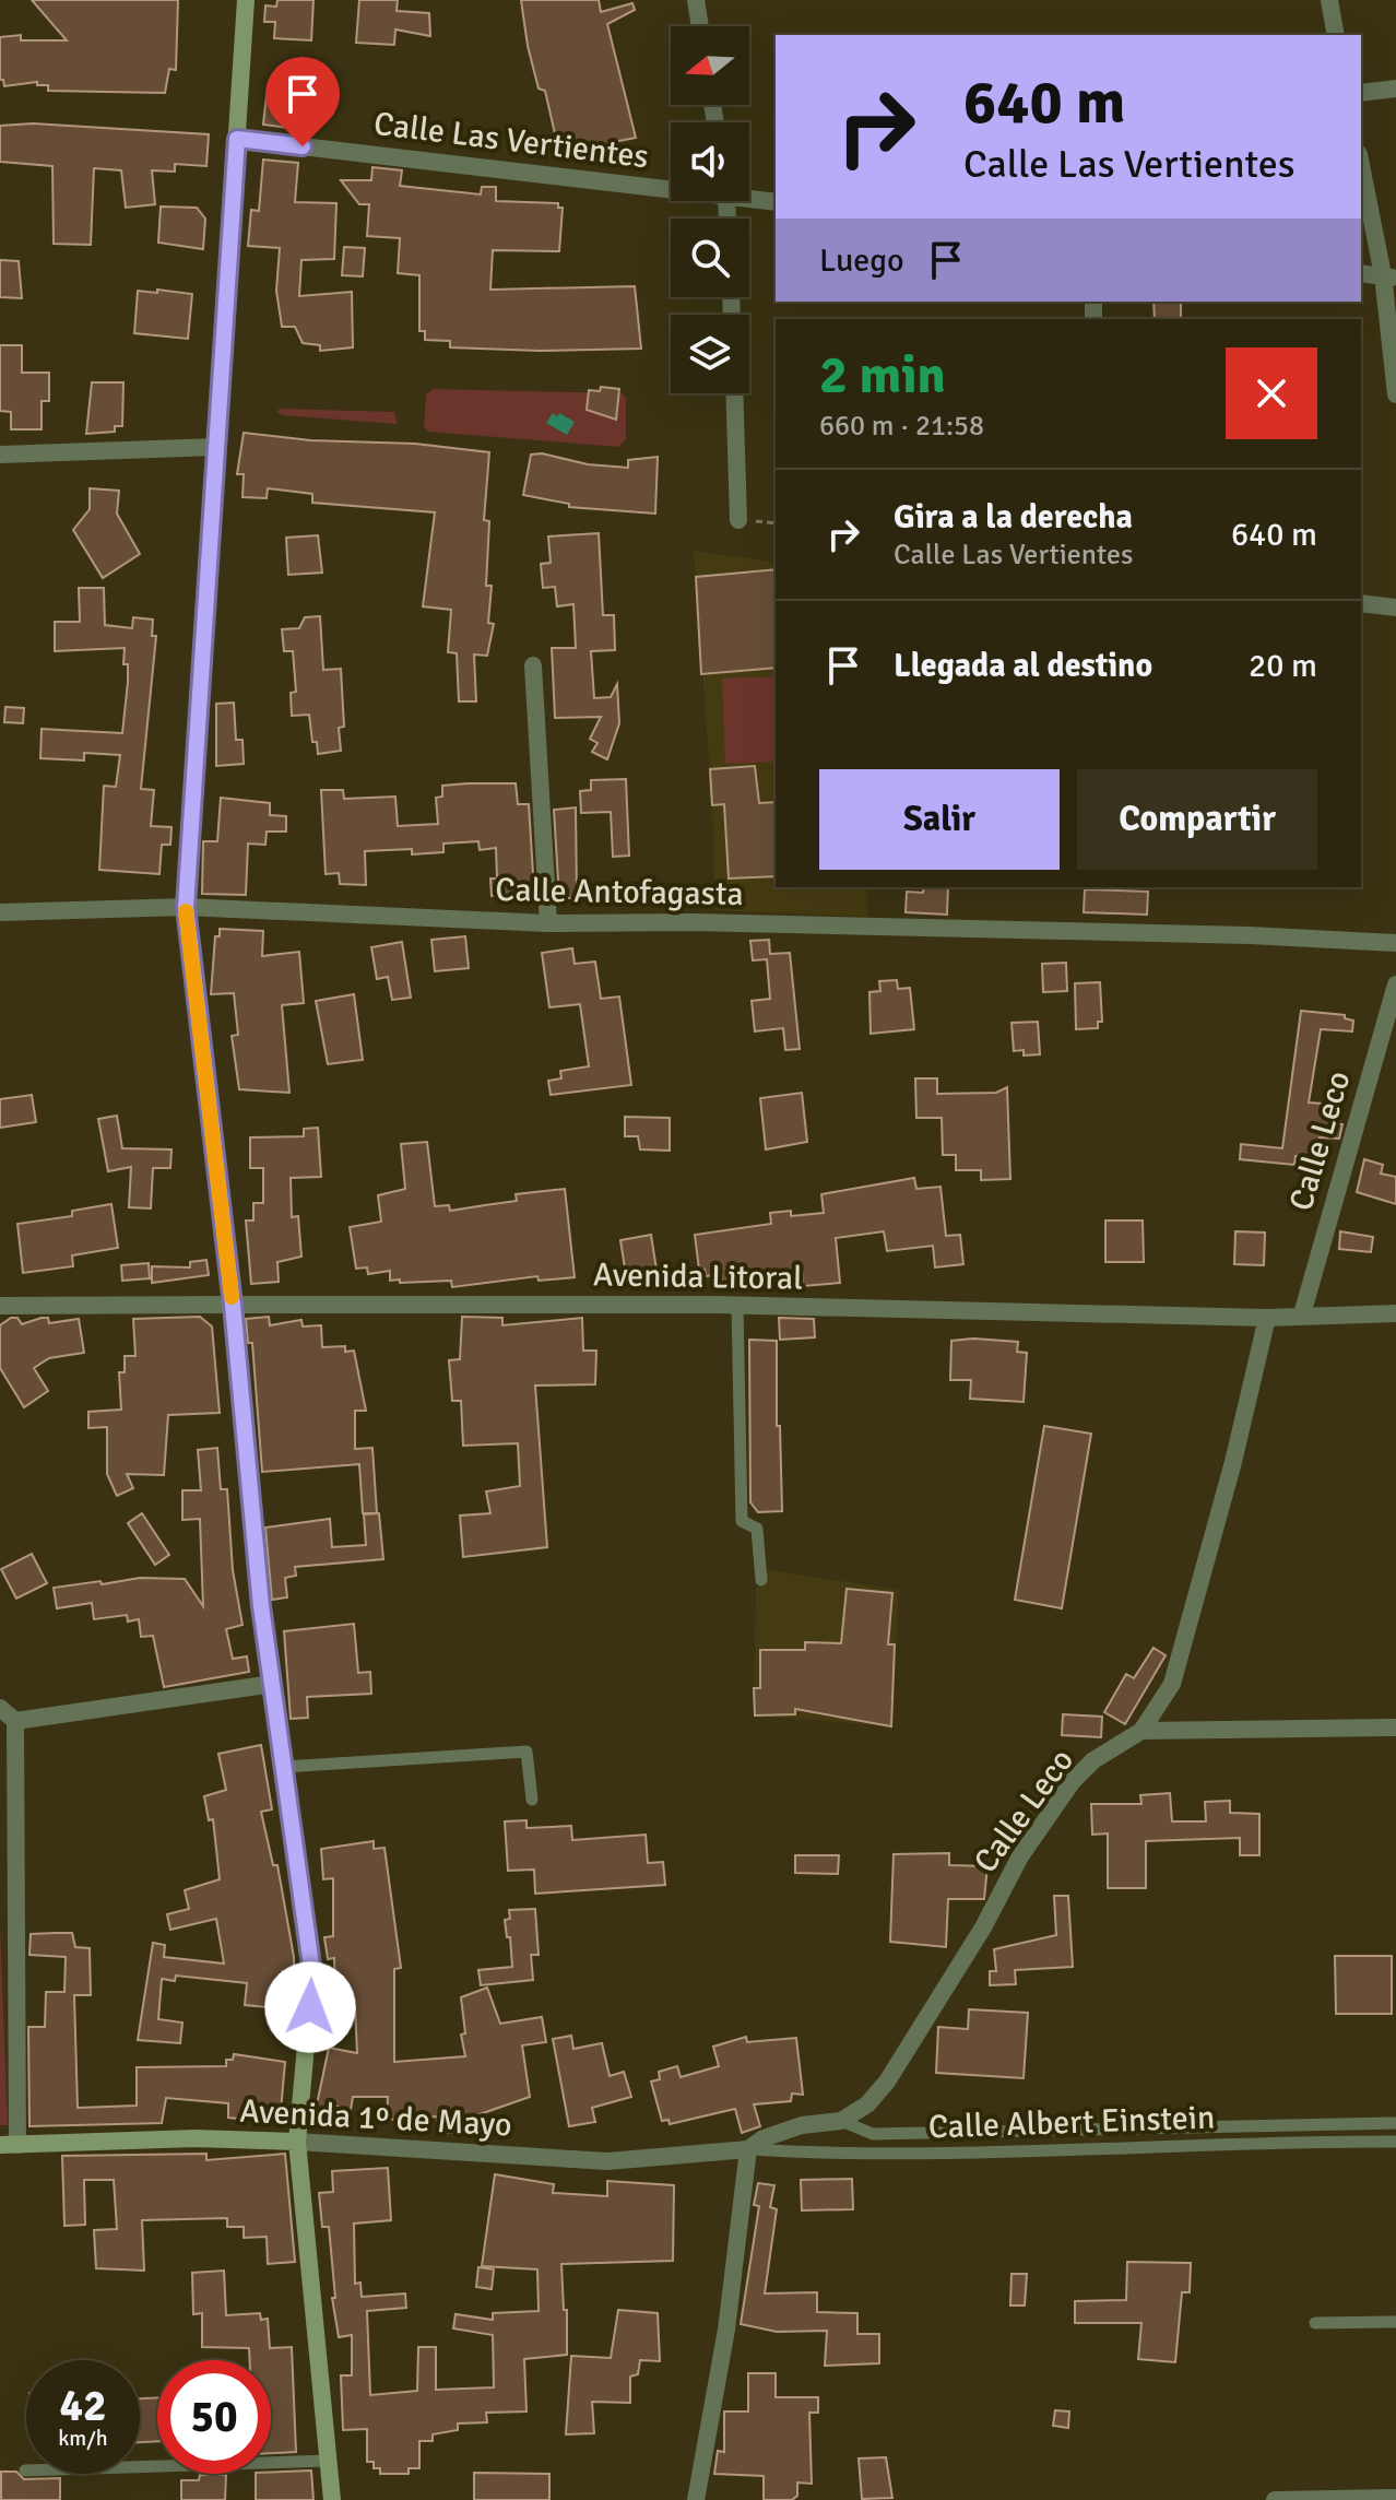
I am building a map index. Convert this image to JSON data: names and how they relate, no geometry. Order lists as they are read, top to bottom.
{
  "streets": {
    "main road": ["Avenida 1º de Mayo"],
    "street": [
      "Calle Las Vertientes",
      "Calle Antofagasta",
      "Calle Leco",
      "Avenida Litoral"
    ],
    "lane": ["Calle Albert Einstein"]
  },
  "crossings": [
    ["Calle Leco", "Avenida Litoral"],
    ["Calle Leco", "Calle Albert Einstein"],
    ["Avenida 1º de Mayo", "Calle Albert Einstein"]
  ],
  "north": "left",
  "page": {
    "turn": ["640 m", "Calle Las Vertientes"],
    "then": "Luego",
    "heading": ["2 min", "660 m · 21:58"],
    "list": [
      {
        "name": "Gira a la derecha",
        "note": "Calle Las Vertientes",
        "value": "640 m"
      },
      {
        "name": "Llegada al destino",
        "value": "20 m"
      }
    ],
    "buttons": ["Salir", "Compartir"],
    "speed": "42 km/h",
    "limit": "50"
  }
}
